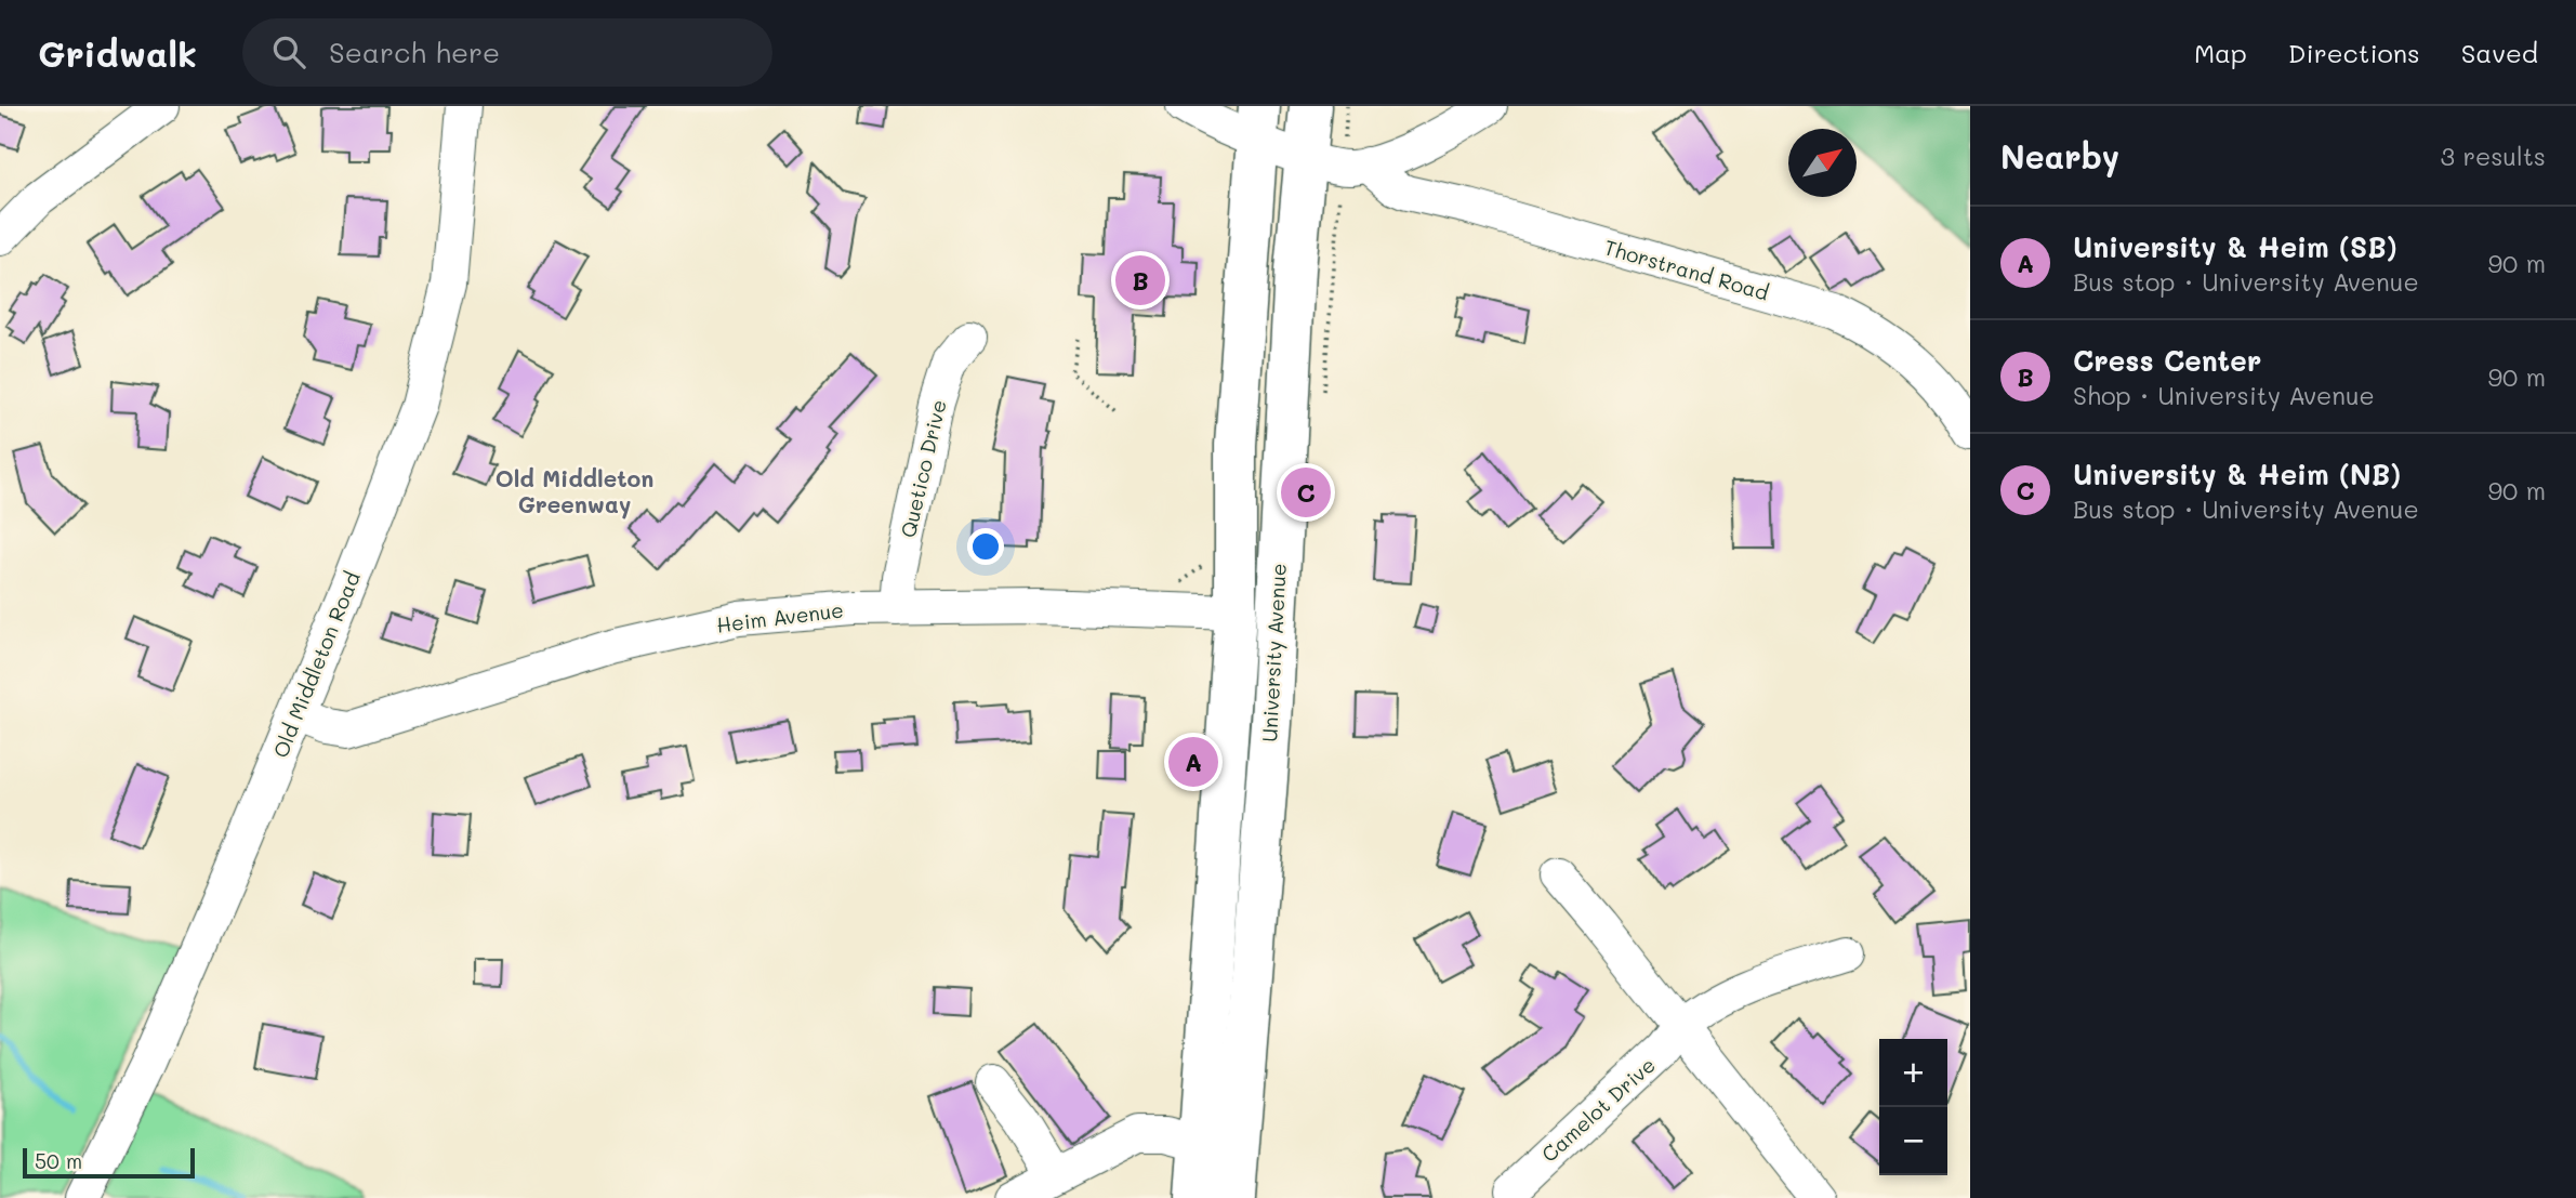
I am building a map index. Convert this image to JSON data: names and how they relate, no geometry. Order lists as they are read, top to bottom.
{
  "streets": {
    "main road": ["University Avenue"],
    "street": [
      "Thorstrand Road",
      "Quetico Drive",
      "Heim Avenue",
      "Old Middleton Road",
      "Camelot Drive"
    ]
  },
  "crossings": [
    ["Quetico Drive", "Heim Avenue"],
    ["Heim Avenue", "University Avenue"],
    ["Heim Avenue", "Old Middleton Road"]
  ],
  "districts": ["Old Middleton Greenway"],
  "scale_bar": "50 m",
  "north": "top right",
  "page": {
    "header": "Gridwalk",
    "search": "Search here",
    "nav": ["Map", "Directions", "Saved"],
    "heading": ["Nearby", "3 results"],
    "list": [
      {
        "mark": "A",
        "name": "University & Heim (SB)",
        "note": "Bus stop · University Avenue",
        "value": "90 m"
      },
      {
        "mark": "B",
        "name": "Cress Center",
        "note": "Shop · University Avenue",
        "value": "90 m"
      },
      {
        "mark": "C",
        "name": "University & Heim (NB)",
        "note": "Bus stop · University Avenue",
        "value": "90 m"
      }
    ],
    "pins": ["B", "C", "A"],
    "map_buttons": ["+", "−"],
    "scale": "50 m"
  }
}
